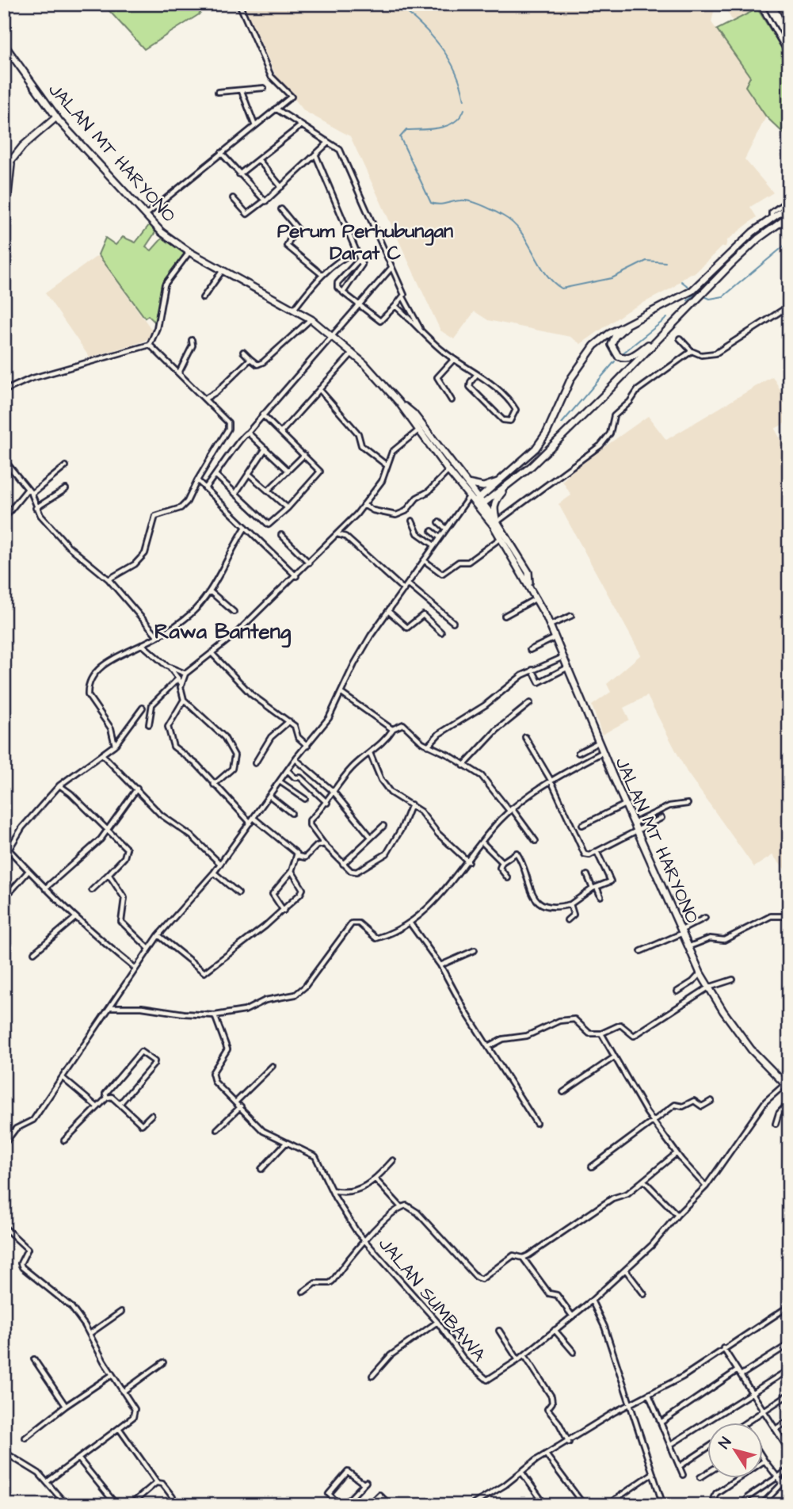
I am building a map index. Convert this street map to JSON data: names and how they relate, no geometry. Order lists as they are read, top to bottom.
{
  "streets": {
    "main road": ["JALAN MT HARYONO"],
    "street": ["JALAN SUMBAWA"]
  },
  "crossings": [
    ["JALAN MT HARYONO", "JALAN SUMBAWA"]
  ],
  "districts": ["Perum Perhubungan Darat C", "Rawa Banteng"],
  "north": "top left"
}
